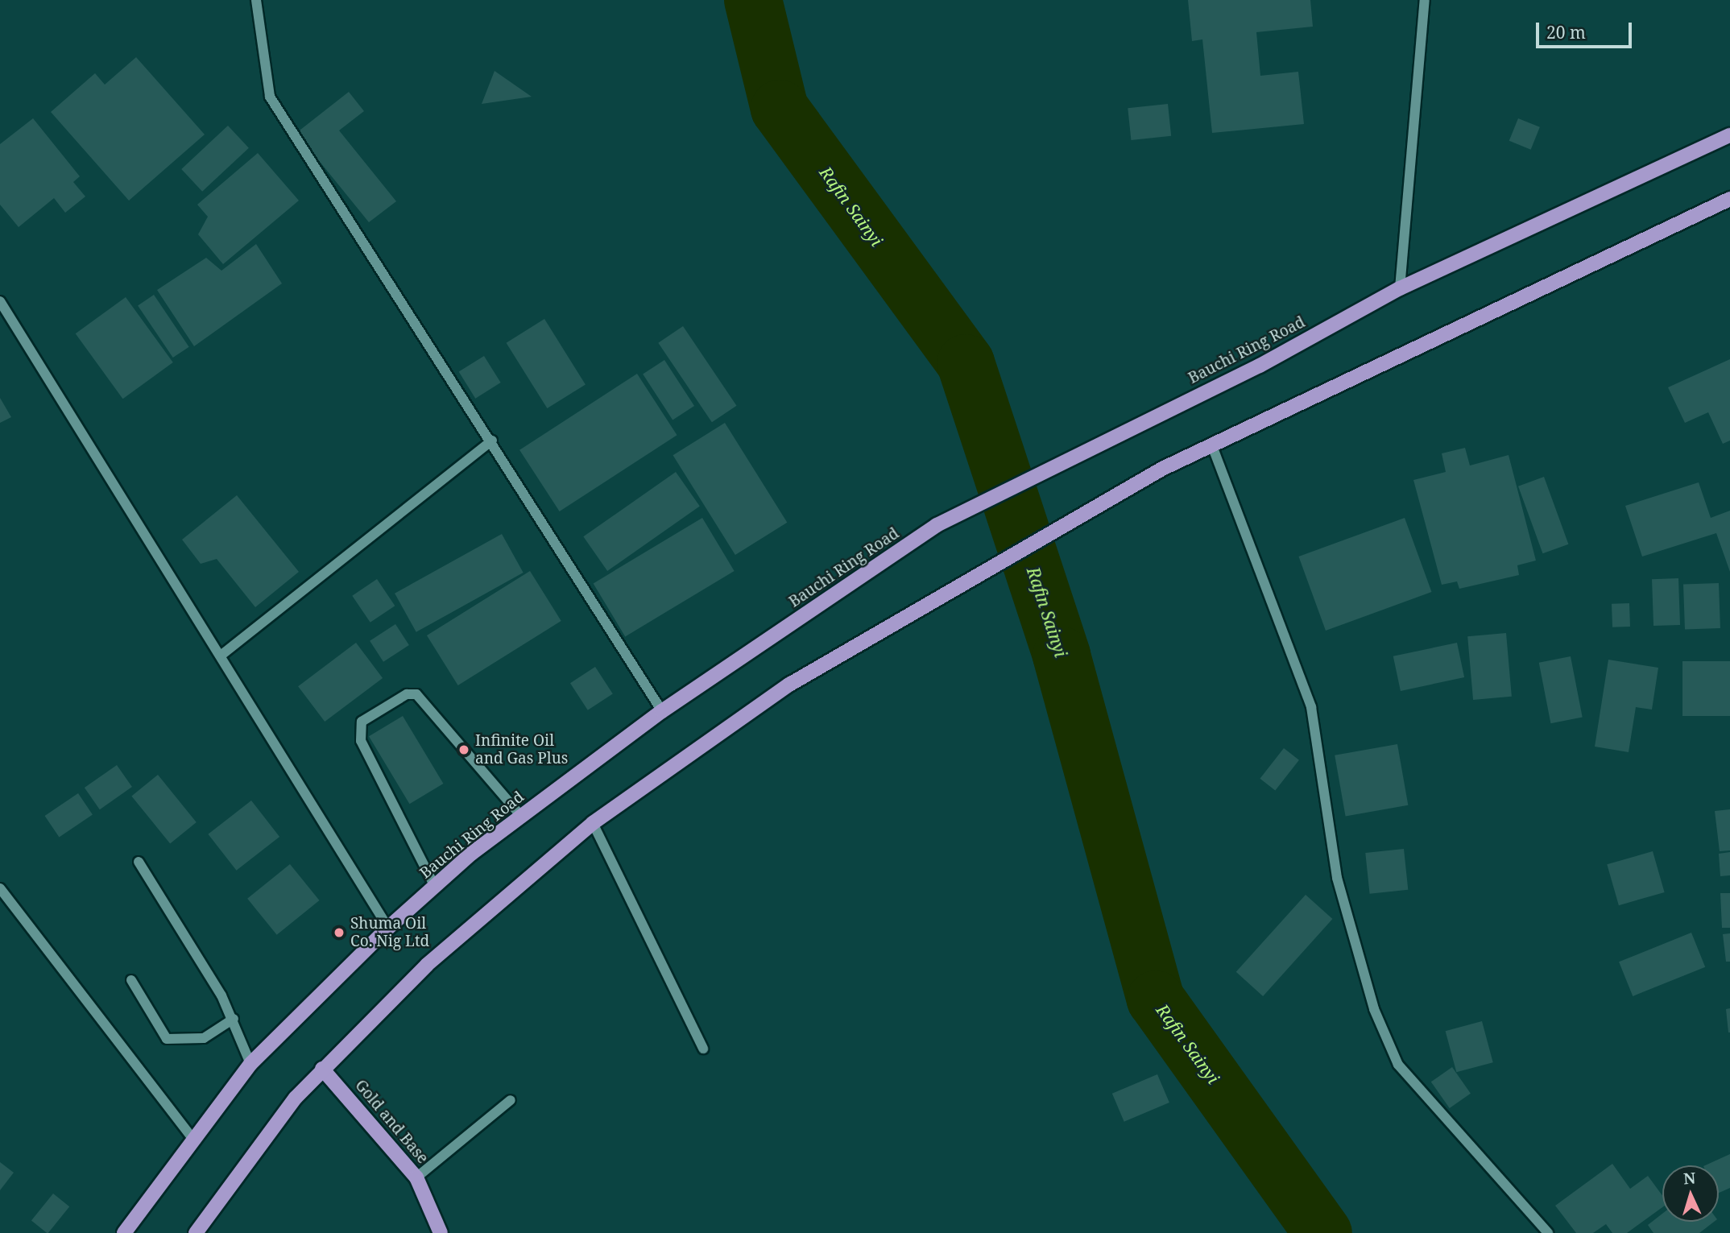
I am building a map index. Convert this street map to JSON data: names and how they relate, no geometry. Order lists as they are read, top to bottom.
{
  "streets": {
    "main road": ["Bauchi Ring Road", "Gold and Base"]
  },
  "water": ["Rafin Sainyi"],
  "places": ["Infinite Oil and Gas Plus", "Shuma Oil Co. Nig Ltd"],
  "scale_bar": "20 m",
  "north": "top"
}
